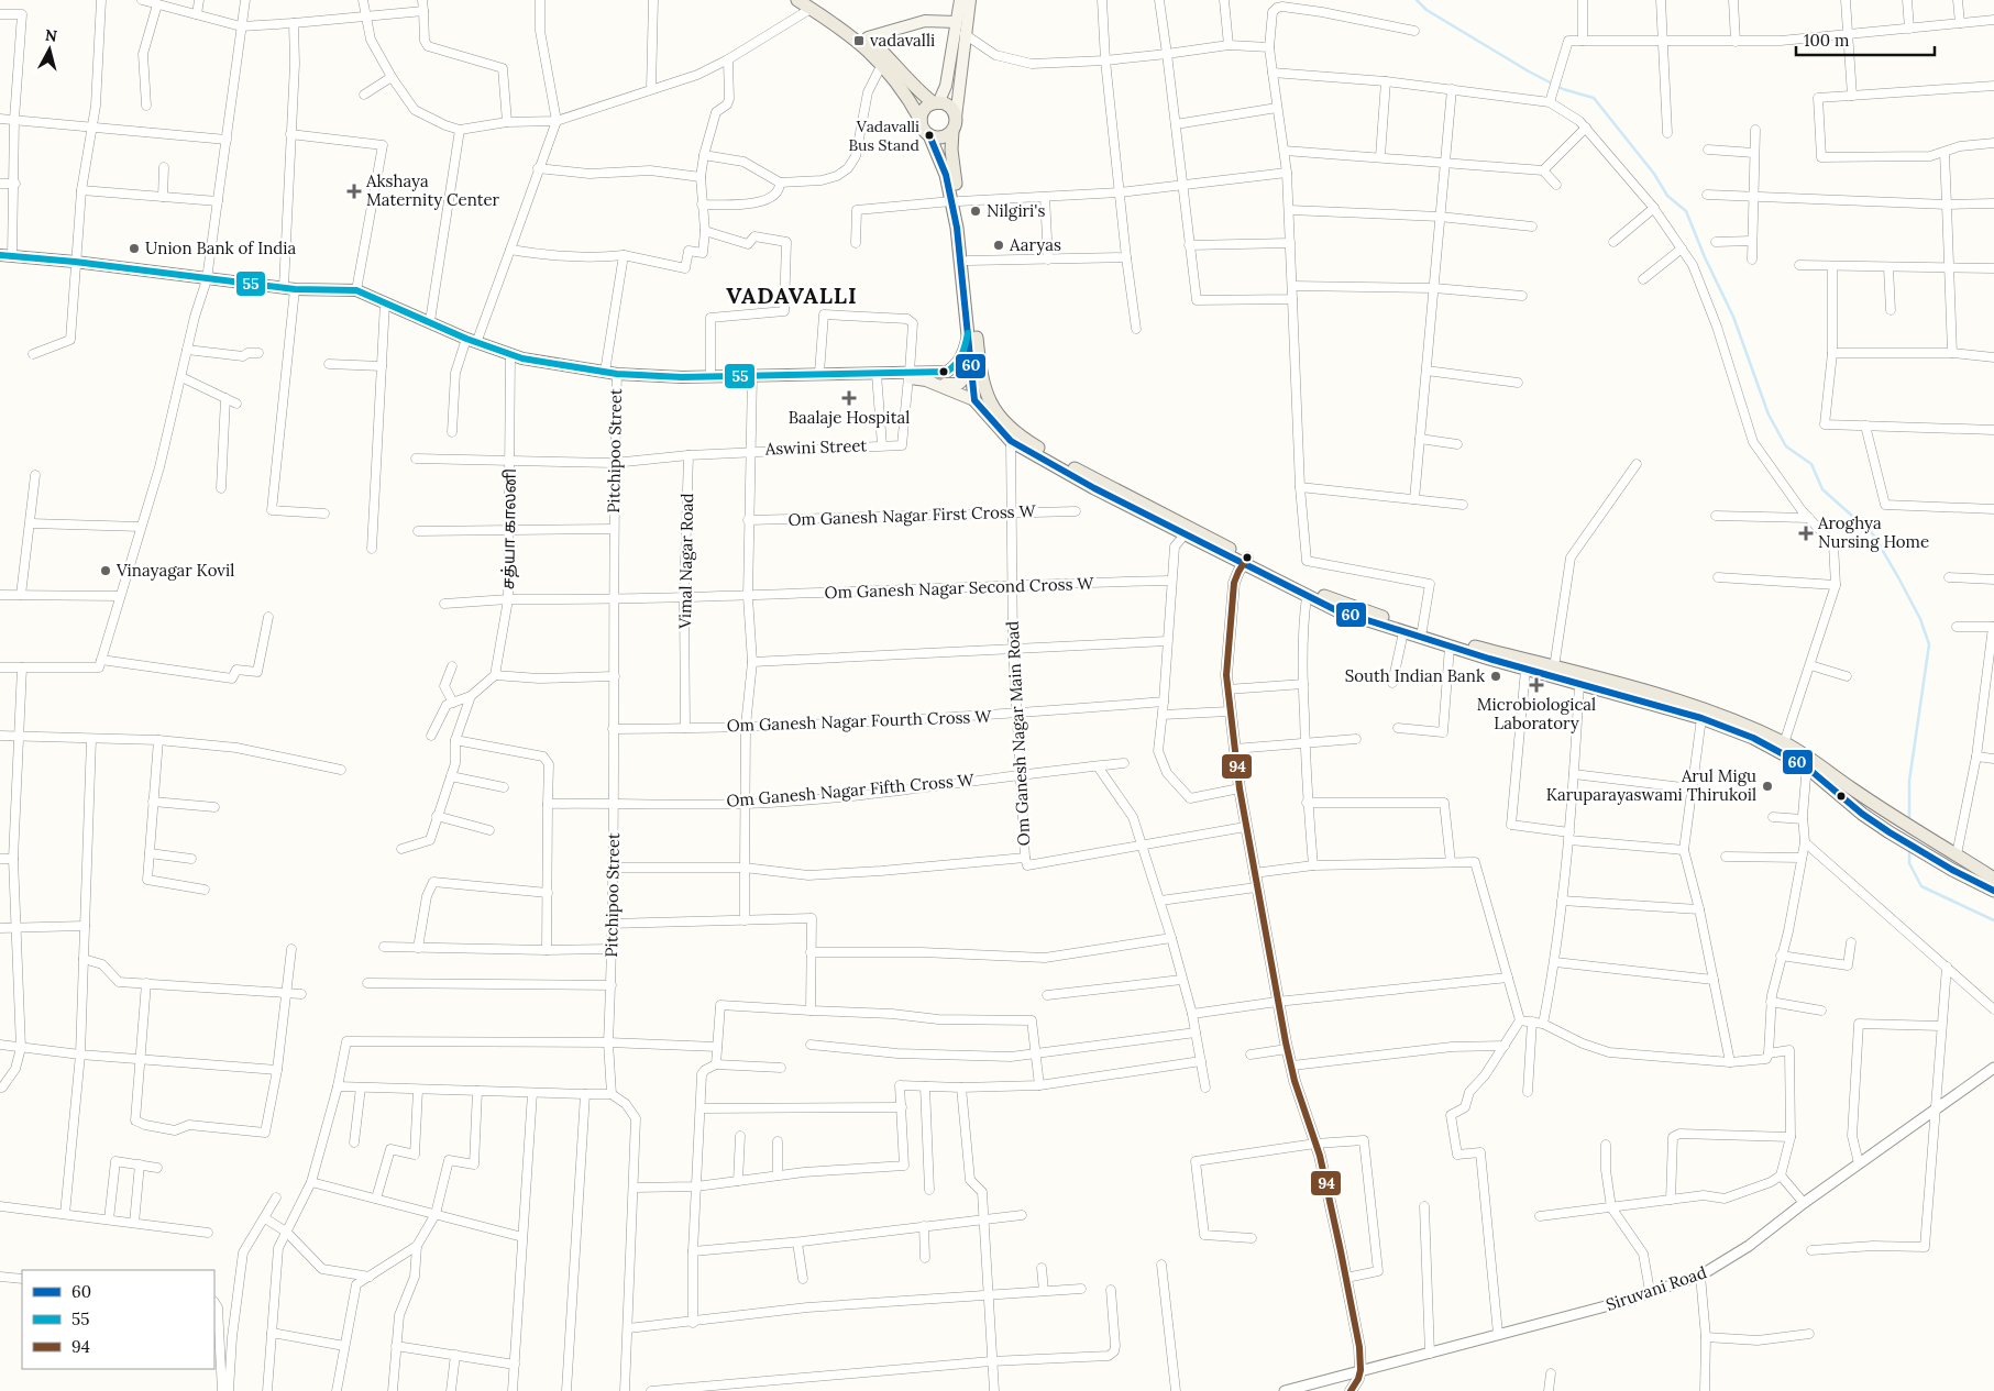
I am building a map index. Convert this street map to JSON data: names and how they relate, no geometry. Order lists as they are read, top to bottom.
{
  "streets": {
    "street": [
      "Aswini Street",
      "Pitchipoo Street",
      "Om Ganesh Nagar First Cross W",
      "சத்யா காலனி",
      "Vimal Nagar Road",
      "Om Ganesh Nagar Second Cross W",
      "Om Ganesh Nagar Fourth Cross W",
      "Om Ganesh Nagar Main Road",
      "Om Ganesh Nagar Fifth Cross W",
      "Siruvani Road"
    ]
  },
  "crossings": [
    ["Pitchipoo Street", "சத்யா காலனி"],
    ["Pitchipoo Street", "Om Ganesh Nagar Fourth Cross W"],
    ["Pitchipoo Street", "Om Ganesh Nagar Main Road"],
    ["Pitchipoo Street", "Om Ganesh Nagar Fifth Cross W"],
    ["Om Ganesh Nagar First Cross W", "Om Ganesh Nagar Main Road"],
    ["சத்யா காலனி", "Vimal Nagar Road"],
    ["சத்யா காலனி", "Om Ganesh Nagar Second Cross W"],
    ["Vimal Nagar Road", "Om Ganesh Nagar Second Cross W"],
    ["Vimal Nagar Road", "Om Ganesh Nagar Fourth Cross W"],
    ["Om Ganesh Nagar Second Cross W", "Om Ganesh Nagar Main Road"],
    ["Om Ganesh Nagar Fourth Cross W", "Om Ganesh Nagar Main Road"],
    ["Om Ganesh Nagar Main Road", "Om Ganesh Nagar Fifth Cross W"]
  ],
  "districts": ["VADAVALLI"],
  "places": {
    "transit": ["vadavalli"],
    "other": [
      "Vadavalli Bus Stand",
      "Nilgiri's",
      "Aaryas",
      "Union Bank of India",
      "Vinayagar Kovil",
      "South Indian Bank",
      "Arul Migu Karuparayaswami Thirukoil"
    ],
    "health": [
      "Akshaya Maternity Center",
      "Baalaje Hospital",
      "Aroghya Nursing Home",
      "Microbiological Laboratory"
    ]
  },
  "lines": ["transit line 60", "transit line 55", "transit line 94"],
  "legend": ["60", "55", "94"],
  "scale_bar": "100 m",
  "north": "top"
}
